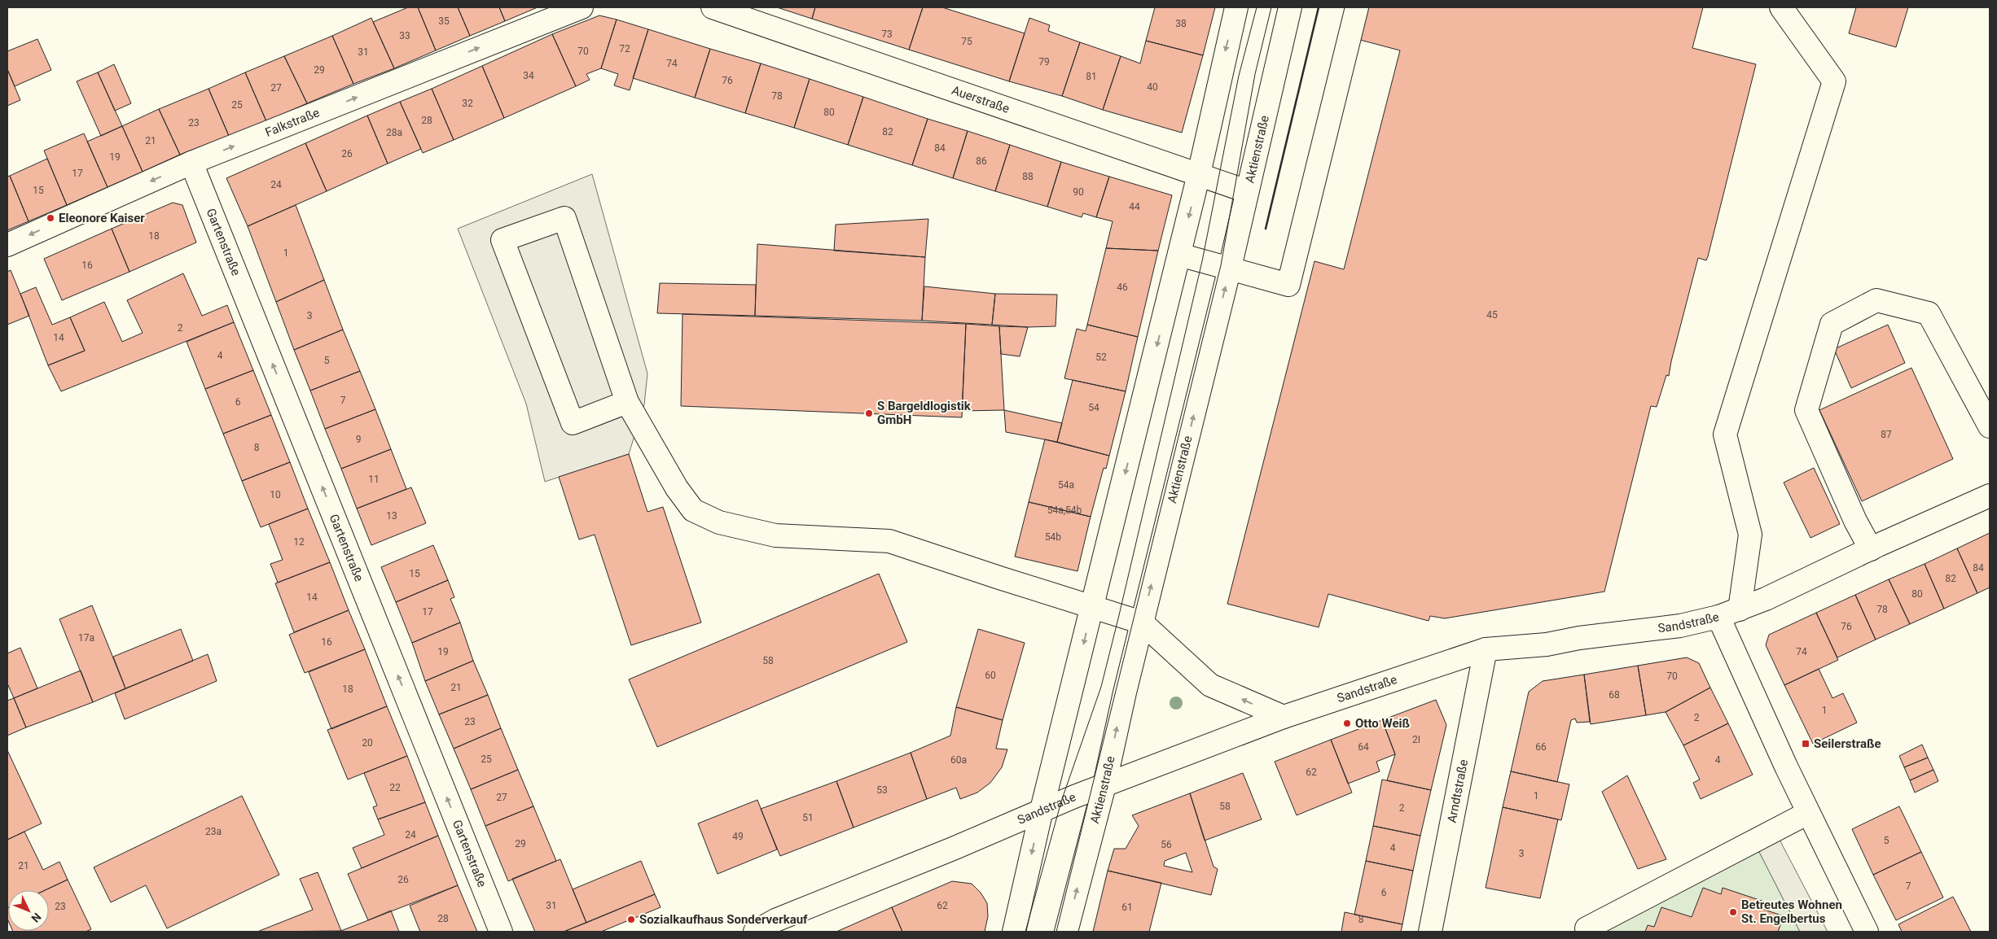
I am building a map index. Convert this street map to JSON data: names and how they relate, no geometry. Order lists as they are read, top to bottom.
{
  "streets": {
    "street": [
      "Auerstraße",
      "Falkstraße",
      "Aktienstraße",
      "Gartenstraße",
      "Sandstraße",
      "Arndtstraße"
    ]
  },
  "crossings": [
    ["Auerstraße", "Aktienstraße"],
    ["Falkstraße", "Gartenstraße"],
    ["Aktienstraße", "Sandstraße"],
    ["Sandstraße", "Arndtstraße"]
  ],
  "one_way": ["Gartenstraße"],
  "places": {
    "other": [
      "Eleonore Kaiser",
      "S Bargeldlogistik GmbH",
      "Otto Weiß",
      "Betreutes Wohnen St. Engelbertus",
      "Sozialkaufhaus Sonderverkauf"
    ],
    "transit": ["Seilerstraße"]
  },
  "house_numbers": [
    "35",
    "38",
    "73",
    "33",
    "75",
    "72",
    "70",
    "31",
    "79",
    "74",
    "29",
    "34",
    "81",
    "76",
    "40",
    "27",
    "78",
    "32",
    "25",
    "80",
    "28",
    "23",
    "82",
    "28a",
    "21",
    "84",
    "26",
    "19",
    "86",
    "17",
    "88",
    "24",
    "15",
    "90",
    "44",
    "18",
    "1",
    "16",
    "46",
    "45",
    "3",
    "2",
    "14",
    "4",
    "52",
    "5",
    "7",
    "6",
    "54",
    "87",
    "9",
    "8",
    "11",
    "54a",
    "10",
    "54a,54b",
    "13",
    "54b",
    "12",
    "84",
    "15",
    "82",
    "80",
    "14",
    "78",
    "17",
    "76",
    "17a",
    "16",
    "19",
    "74",
    "58",
    "60",
    "70",
    "21",
    "18",
    "68",
    "1",
    "2",
    "23",
    "2I",
    "20",
    "64",
    "66",
    "25",
    "60a",
    "4",
    "62",
    "22",
    "53",
    "1",
    "27",
    "58",
    "2",
    "51",
    "23a",
    "24",
    "49",
    "5",
    "29",
    "56",
    "4",
    "3",
    "21",
    "26",
    "7",
    "6",
    "31",
    "62",
    "23",
    "61",
    "28",
    "8"
  ],
  "north": "bottom right"
}
